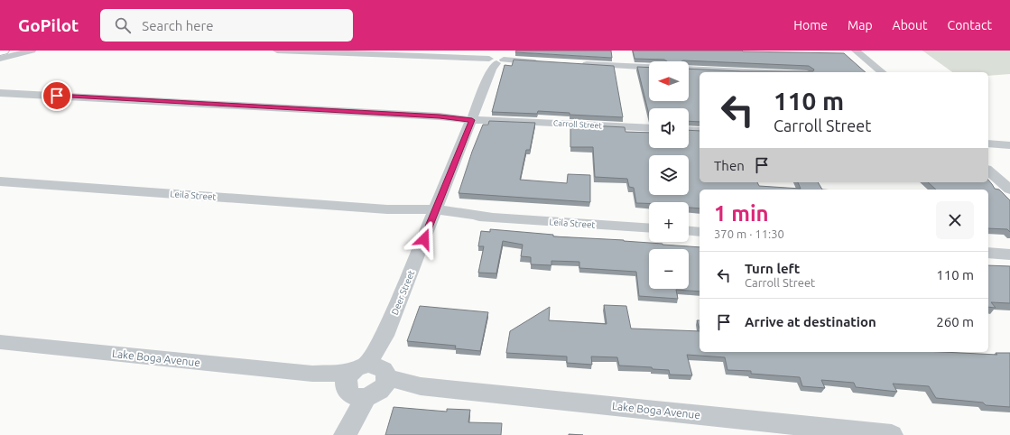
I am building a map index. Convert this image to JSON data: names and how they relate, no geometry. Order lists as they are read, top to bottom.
{
  "streets": {
    "street": [
      "Carroll Street",
      "Leila Street",
      "Deer Street",
      "Lake Boga Avenue"
    ]
  },
  "crossings": [
    ["Carroll Street", "Deer Street"],
    ["Leila Street", "Deer Street"],
    ["Deer Street", "Lake Boga Avenue"]
  ],
  "north": "left",
  "page": {
    "header": "GoPilot",
    "search": "Search here",
    "nav": [
      "Home",
      "Map",
      "About",
      "Contact"
    ],
    "map_buttons": ["+", "−"],
    "turn": ["110 m", "Carroll Street"],
    "then": "Then",
    "heading": ["1 min", "370 m · 11:30"],
    "list": [
      {
        "name": "Turn left",
        "note": "Carroll Street",
        "value": "110 m"
      },
      {
        "name": "Arrive at destination",
        "value": "260 m"
      }
    ]
  }
}
